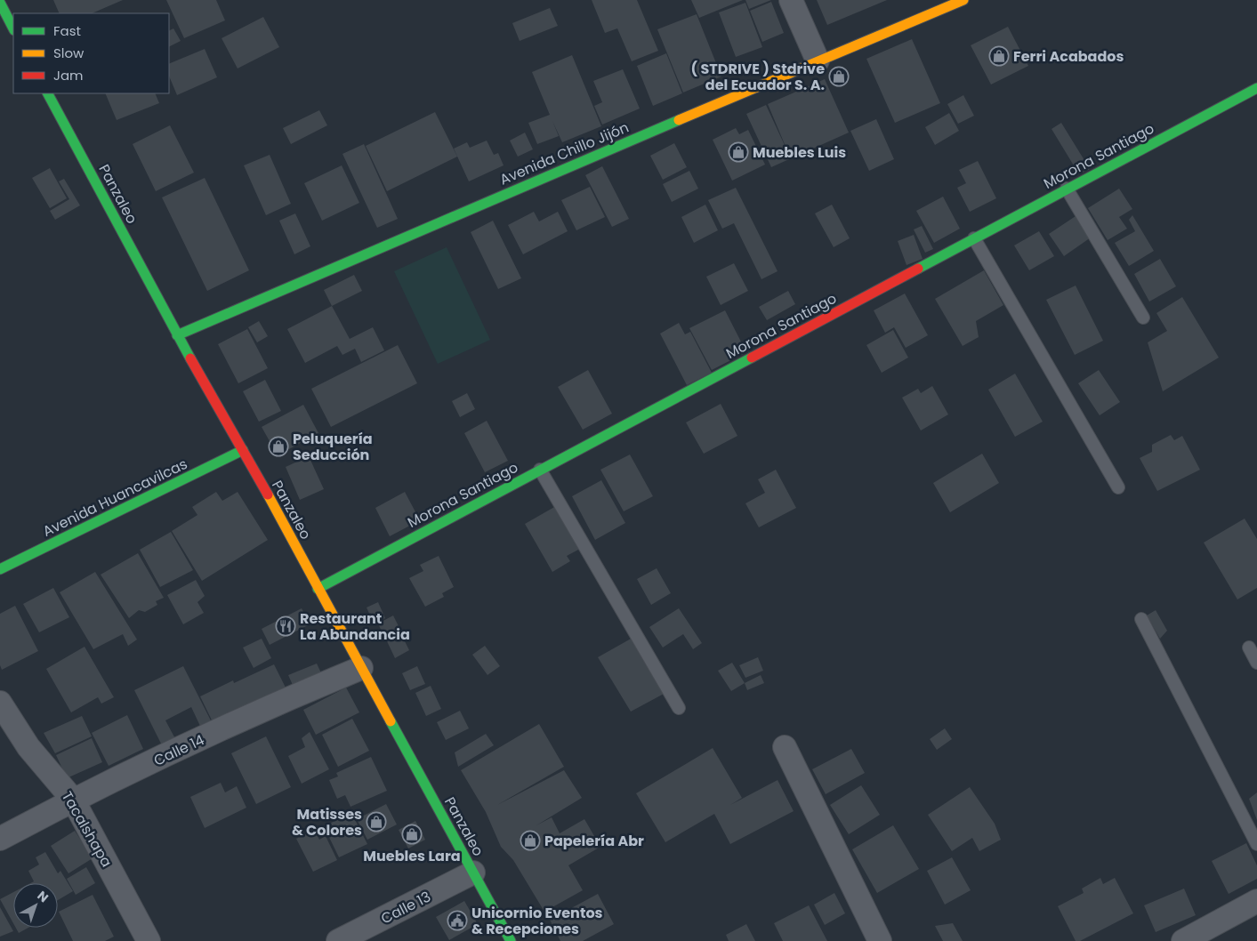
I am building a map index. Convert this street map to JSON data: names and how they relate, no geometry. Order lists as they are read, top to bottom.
{
  "streets": {
    "street": [
      "Avenida Chillo Jijón",
      "Morona Santiago",
      "Panzaleo",
      "Avenida Huancavilcas",
      "Calle 14",
      "Tacalshapa",
      "Calle 13"
    ]
  },
  "crossings": [
    ["Avenida Chillo Jijón", "Panzaleo"],
    ["Morona Santiago", "Panzaleo"],
    ["Panzaleo", "Avenida Huancavilcas"],
    ["Panzaleo", "Calle 14"],
    ["Panzaleo", "Calle 13"],
    ["Calle 14", "Tacalshapa"]
  ],
  "places": {
    "shop": [
      "Ferri Acabados",
      "( STDRIVE ) Stdrive del Ecuador S. A.",
      "Muebles Luis",
      "Peluquería Seducción",
      "Matisses & Colores",
      "Muebles Lara",
      "Papelería Abr"
    ],
    "restaurant": ["Restaurant La Abundancia"],
    "public building": ["Unicornio Eventos & Recepciones"]
  },
  "legend": ["Fast", "Slow", "Jam"],
  "north": "top right"
}
